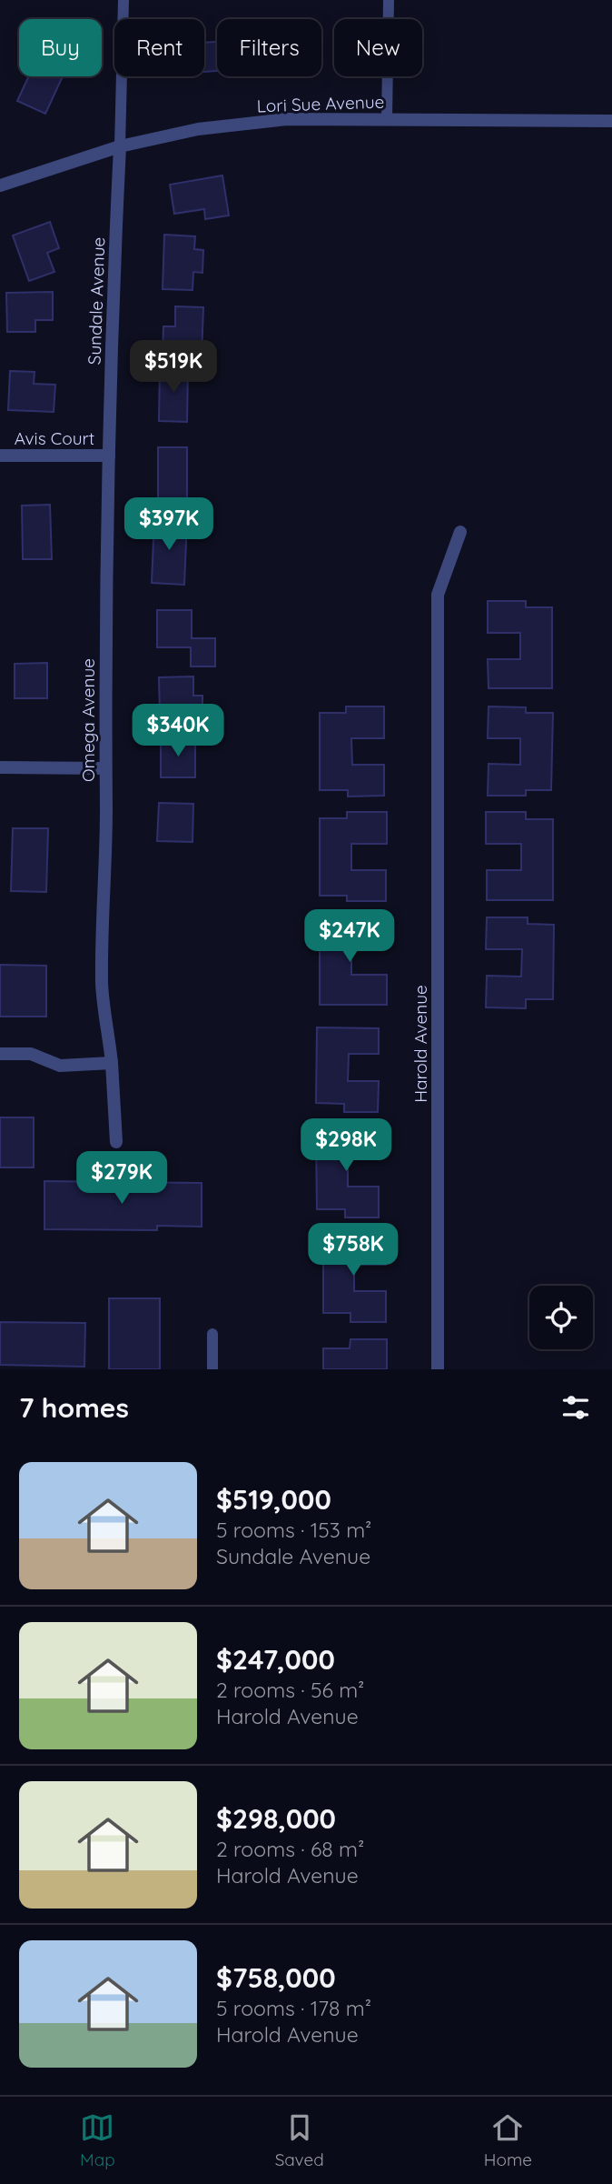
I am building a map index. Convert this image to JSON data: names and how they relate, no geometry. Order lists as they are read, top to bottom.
{
  "streets": {
    "street": [
      "Lori Sue Avenue",
      "Sundale Avenue",
      "Avis Court",
      "Omega Avenue",
      "Harold Avenue"
    ]
  },
  "crossings": [
    ["Lori Sue Avenue", "Sundale Avenue"],
    ["Sundale Avenue", "Avis Court"],
    ["Sundale Avenue", "Omega Avenue"],
    ["Avis Court", "Omega Avenue"]
  ],
  "page": {
    "chip": [
      "Buy",
      "Rent",
      "Filters",
      "New"
    ],
    "price": [
      "$519K",
      "$397K",
      "$340K",
      "$247K",
      "$298K",
      "$279K",
      "$758K"
    ],
    "heading": "7 homes",
    "list": [
      {
        "name": "$519,000",
        "note": "5 rooms · 153 m² · Sundale Avenue"
      },
      {
        "name": "$247,000",
        "note": "2 rooms · 56 m² · Harold Avenue"
      },
      {
        "name": "$298,000",
        "note": "2 rooms · 68 m² · Harold Avenue"
      },
      {
        "name": "$758,000",
        "note": "5 rooms · 178 m² · Harold Avenue"
      }
    ],
    "tabs": ["Map", "Saved", "Home"]
  }
}
